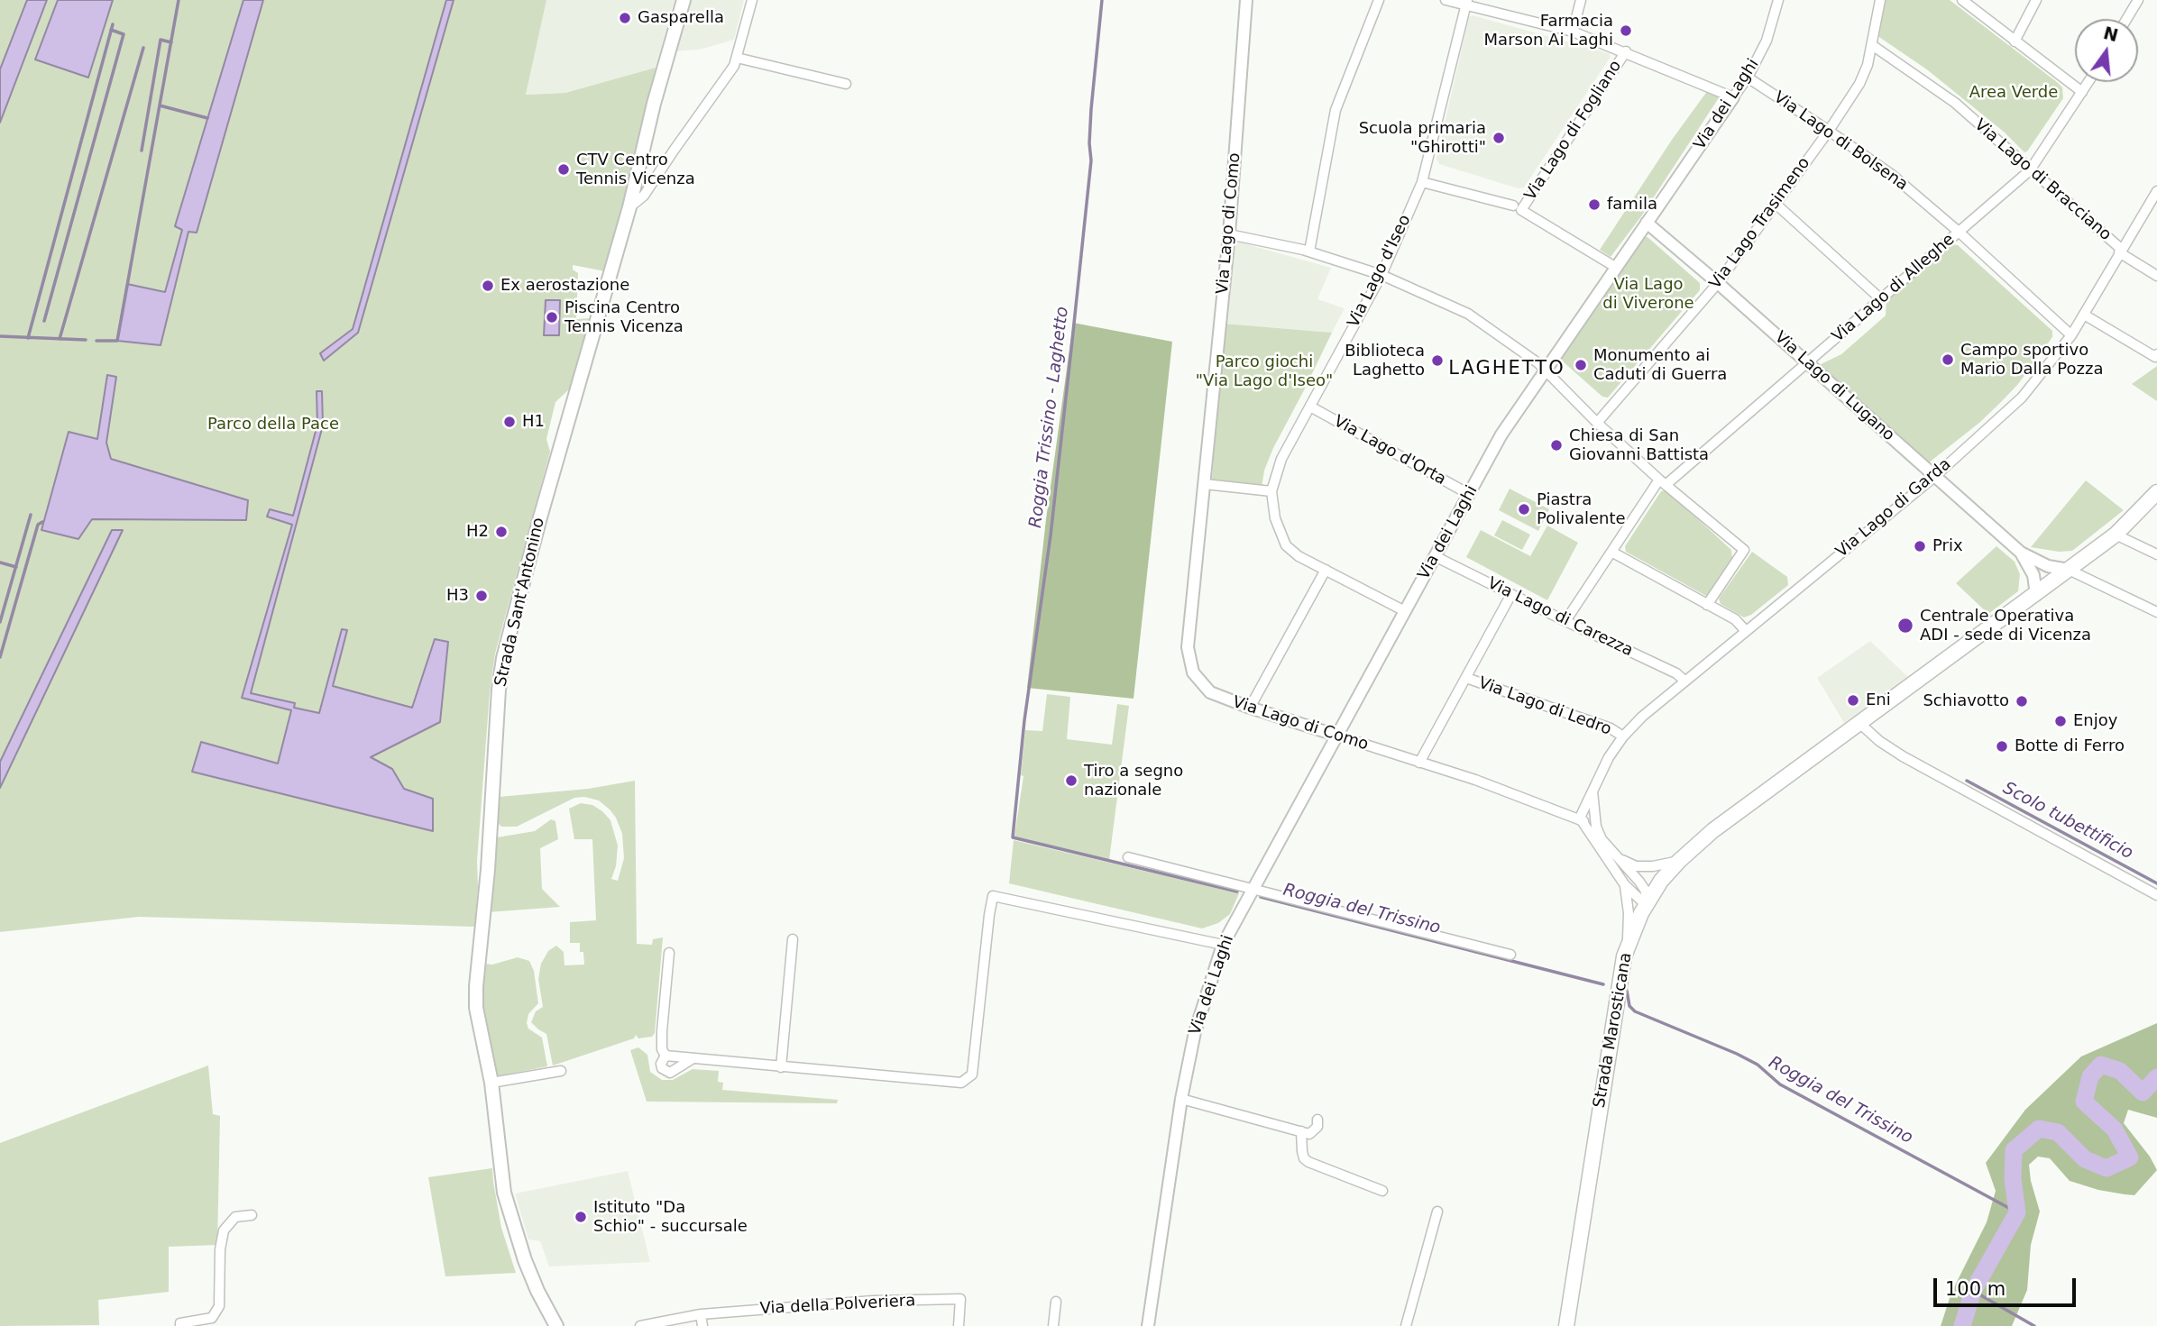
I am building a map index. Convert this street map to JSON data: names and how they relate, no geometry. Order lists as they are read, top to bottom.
{
  "streets": {
    "main road": ["Strada Sant'Antonino", "Strada Marosticana"],
    "street": [
      "Via dei Laghi",
      "Via Lago di Fogliano",
      "Via Lago di Bolsena",
      "Via Lago di Bracciano",
      "Via Lago di Como",
      "Via Lago Trasimeno",
      "Via Lago d'Iseo",
      "Via Lago di Alleghe",
      "Via Lago di Lugano",
      "Via Lago d'Orta",
      "Via Lago di Garda",
      "Via Lago di Carezza",
      "Via Lago di Ledro",
      "Via della Polveriera"
    ]
  },
  "crossings": [
    ["Via dei Laghi", "Via Lago di Bolsena"],
    ["Via dei Laghi", "Via Lago di Como"],
    ["Via dei Laghi", "Via Lago d'Iseo"],
    ["Via dei Laghi", "Via Lago di Lugano"],
    ["Via dei Laghi", "Via Lago d'Orta"],
    ["Via dei Laghi", "Via Lago di Carezza"],
    ["Via Lago di Bolsena", "Via Lago Trasimeno"],
    ["Via Lago di Bolsena", "Via Lago di Alleghe"],
    ["Via Lago di Bolsena", "Via Lago di Garda"],
    ["Via Lago di Bracciano", "Via Lago Trasimeno"],
    ["Via Lago di Bracciano", "Via Lago di Alleghe"],
    ["Via Lago di Bracciano", "Via Lago di Garda"],
    ["Via Lago di Como", "Via Lago di Garda"],
    ["Via Lago Trasimeno", "Via Lago di Lugano"],
    ["Via Lago d'Iseo", "Via Lago d'Orta"],
    ["Via Lago di Alleghe", "Via Lago di Lugano"],
    ["Via Lago di Alleghe", "Via Lago di Carezza"],
    ["Via Lago di Lugano", "Via Lago di Garda"],
    ["Via Lago di Lugano", "Strada Marosticana"],
    ["Via Lago di Garda", "Via Lago di Carezza"],
    ["Via Lago di Garda", "Via Lago di Ledro"],
    ["Via Lago di Garda", "Strada Marosticana"]
  ],
  "districts": ["LAGHETTO"],
  "water": ["Roggia Trissino - Laghetto", "Scolo tubettificio", "Roggia del Trissino"],
  "parks": [
    "Area Verde",
    "Via Lago di Viverone",
    "Parco giochi \"Via Lago d'Iseo\"",
    "Parco della Pace"
  ],
  "places": [
    "Gasparella",
    "Farmacia Marson Ai Laghi",
    "Scuola primaria \"Ghirotti\"",
    "CTV Centro Tennis Vicenza",
    "famila",
    "Ex aerostazione",
    "Piscina Centro Tennis Vicenza",
    "Campo sportivo Mario Dalla Pozza",
    "Biblioteca Laghetto",
    "Monumento ai Caduti di Guerra",
    "H1",
    "Chiesa di San Giovanni Battista",
    "Piastra Polivalente",
    "H2",
    "Prix",
    "H3",
    "Centrale Operativa ADI - sede di Vicenza",
    "Eni",
    "Schiavotto",
    "Enjoy",
    "Botte di Ferro",
    "Tiro a segno nazionale",
    "Istituto \"Da Schio\" - succursale"
  ],
  "scale_bar": "100 m",
  "north": "top"
}
